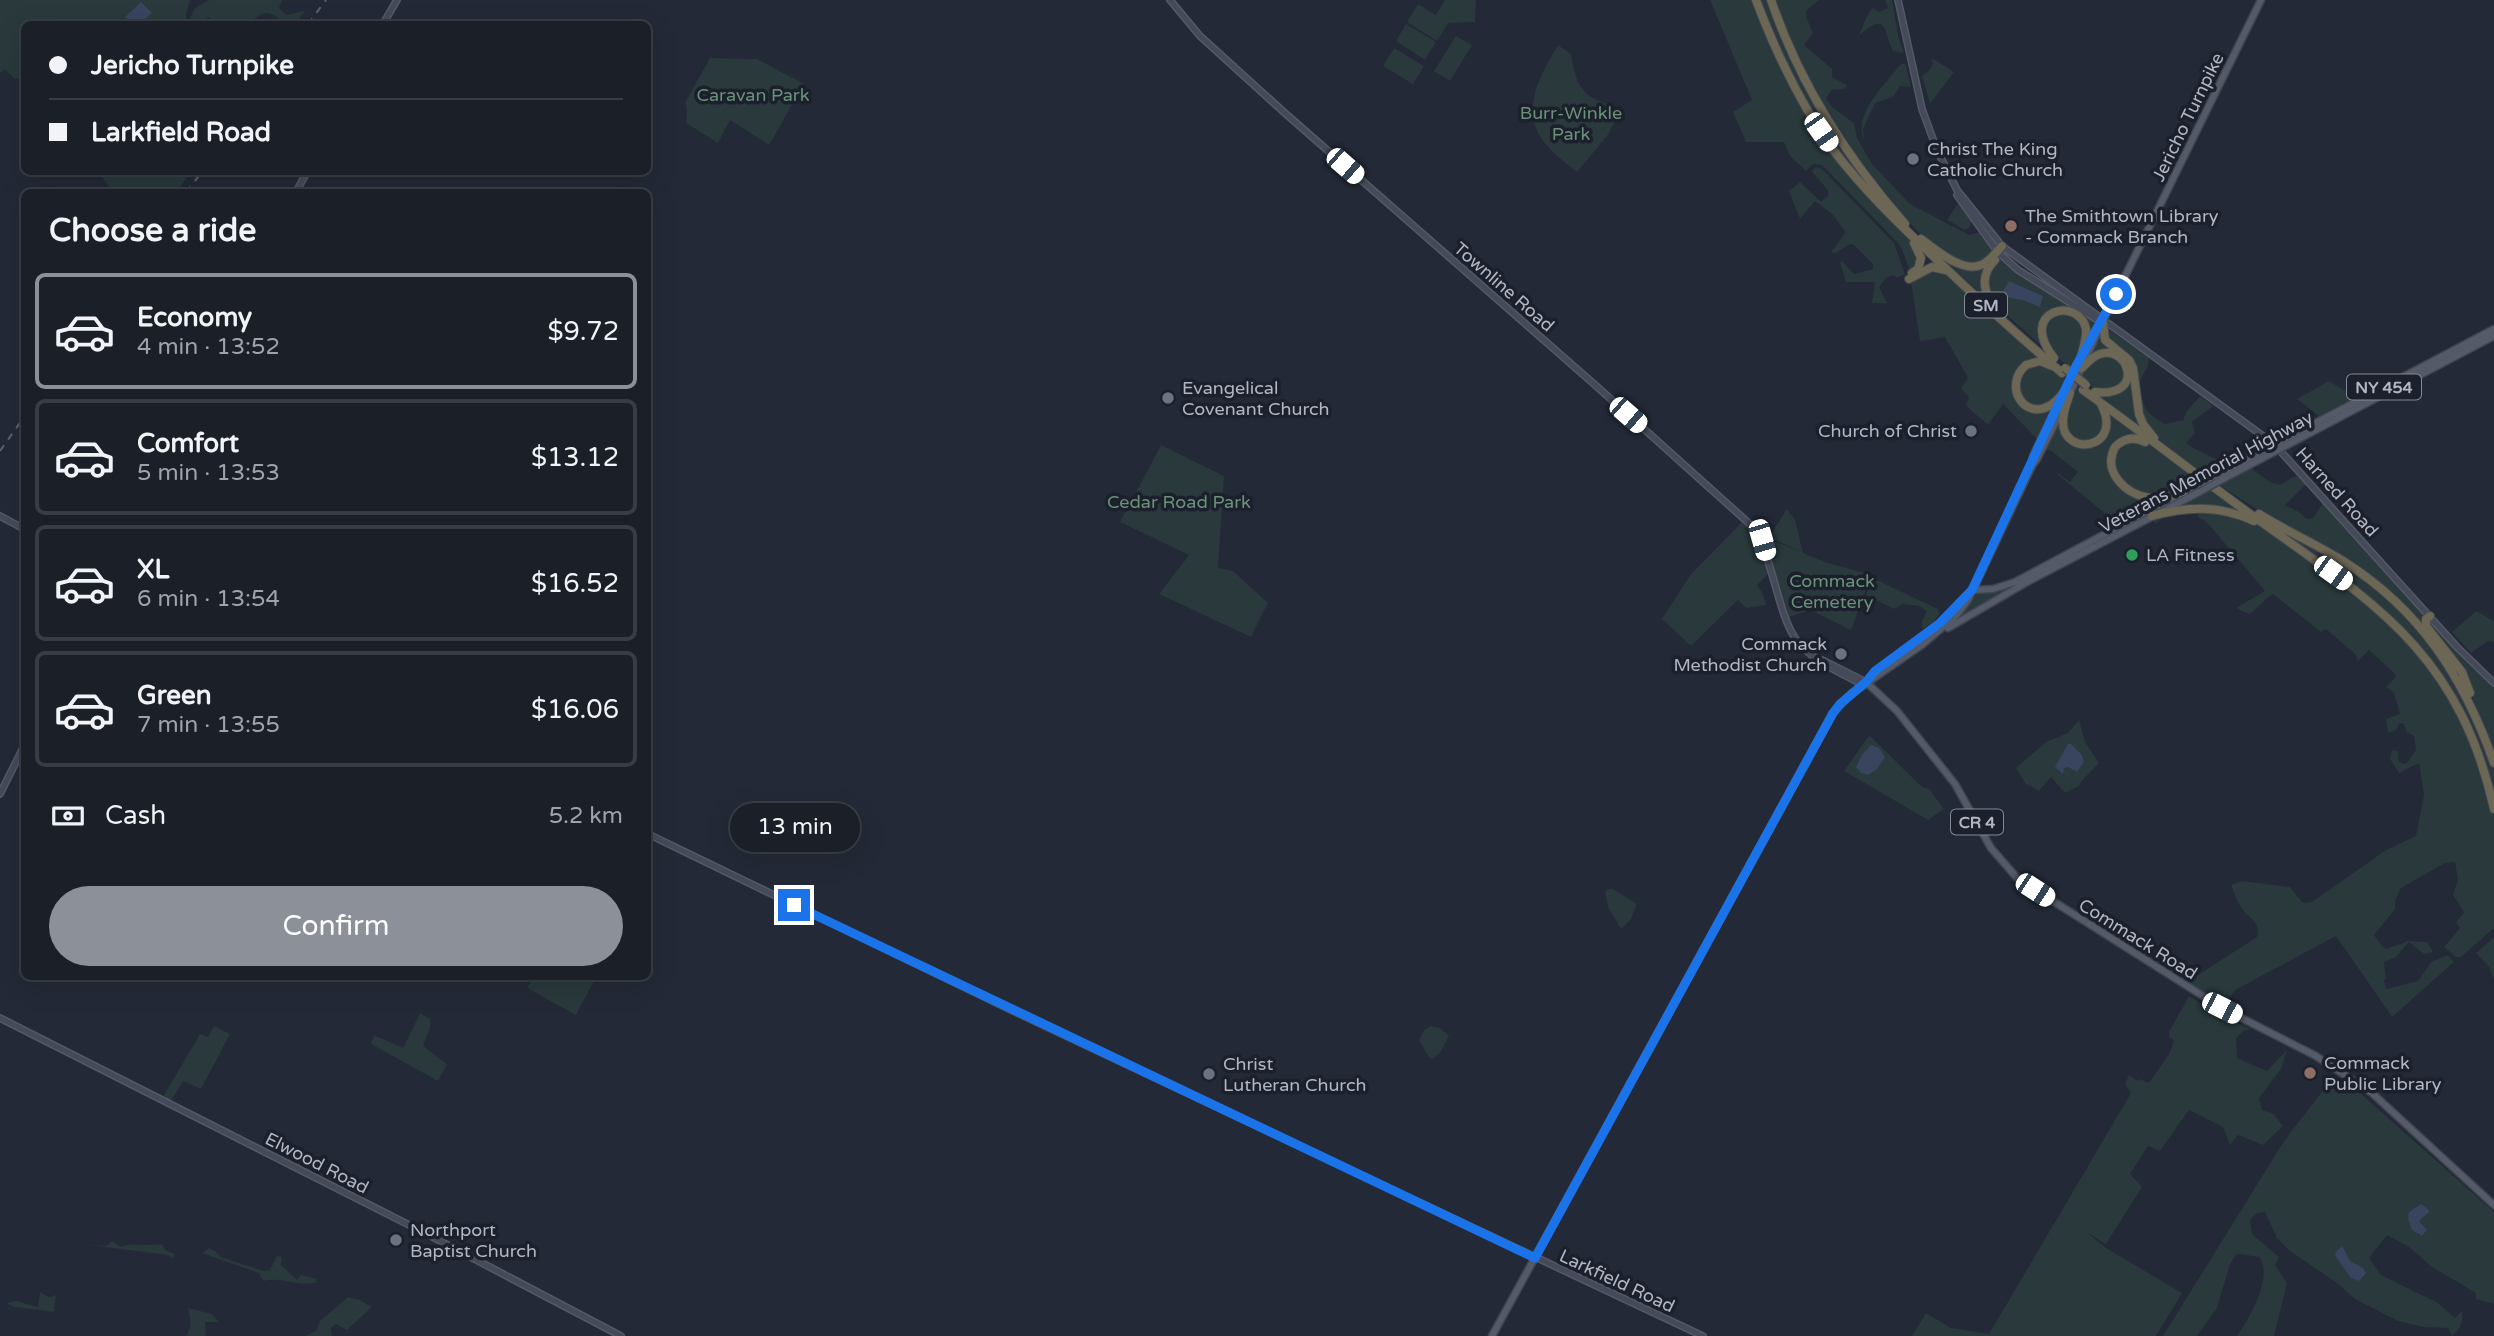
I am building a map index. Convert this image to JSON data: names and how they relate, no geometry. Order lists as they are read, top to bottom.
{
  "streets": {
    "highway": ["SM"],
    "main road": [
      "Jericho Turnpike",
      "Townline Road",
      "NY 454",
      "Veterans Memorial Highway",
      "Harned Road",
      "CR 4",
      "Commack Road",
      "Elwood Road",
      "Larkfield Road"
    ]
  },
  "crossings": [
    ["Jericho Turnpike", "Veterans Memorial Highway"],
    ["Jericho Turnpike", "Harned Road"],
    ["Townline Road", "Commack Road"],
    ["Veterans Memorial Highway", "Harned Road"]
  ],
  "parks": [
    "Caravan Park",
    "Burr-Winkle Park",
    "Cedar Road Park",
    "Commack Cemetery"
  ],
  "places": [
    "Christ The King Catholic Church",
    "The Smithtown Library - Commack Branch",
    "Evangelical Covenant Church",
    "Church of Christ",
    "LA Fitness",
    "Commack Methodist Church",
    "Commack Public Library",
    "Christ Lutheran Church",
    "Northport Baptist Church"
  ],
  "page": {
    "banner": ["Jericho Turnpike", "Larkfield Road"],
    "heading": "Choose a ride",
    "list": [
      {
        "name": "Economy",
        "note": "4 min · 13:52",
        "value": "$9.72"
      },
      {
        "name": "Comfort",
        "note": "5 min · 13:53",
        "value": "$13.12"
      },
      {
        "name": "XL",
        "note": "6 min · 13:54",
        "value": "$16.52"
      },
      {
        "name": "Green",
        "note": "7 min · 13:55",
        "value": "$16.06"
      }
    ],
    "pay": ["Cash", "5.2 km"],
    "bubble": "13 min",
    "buttons": "Confirm"
  }
}
